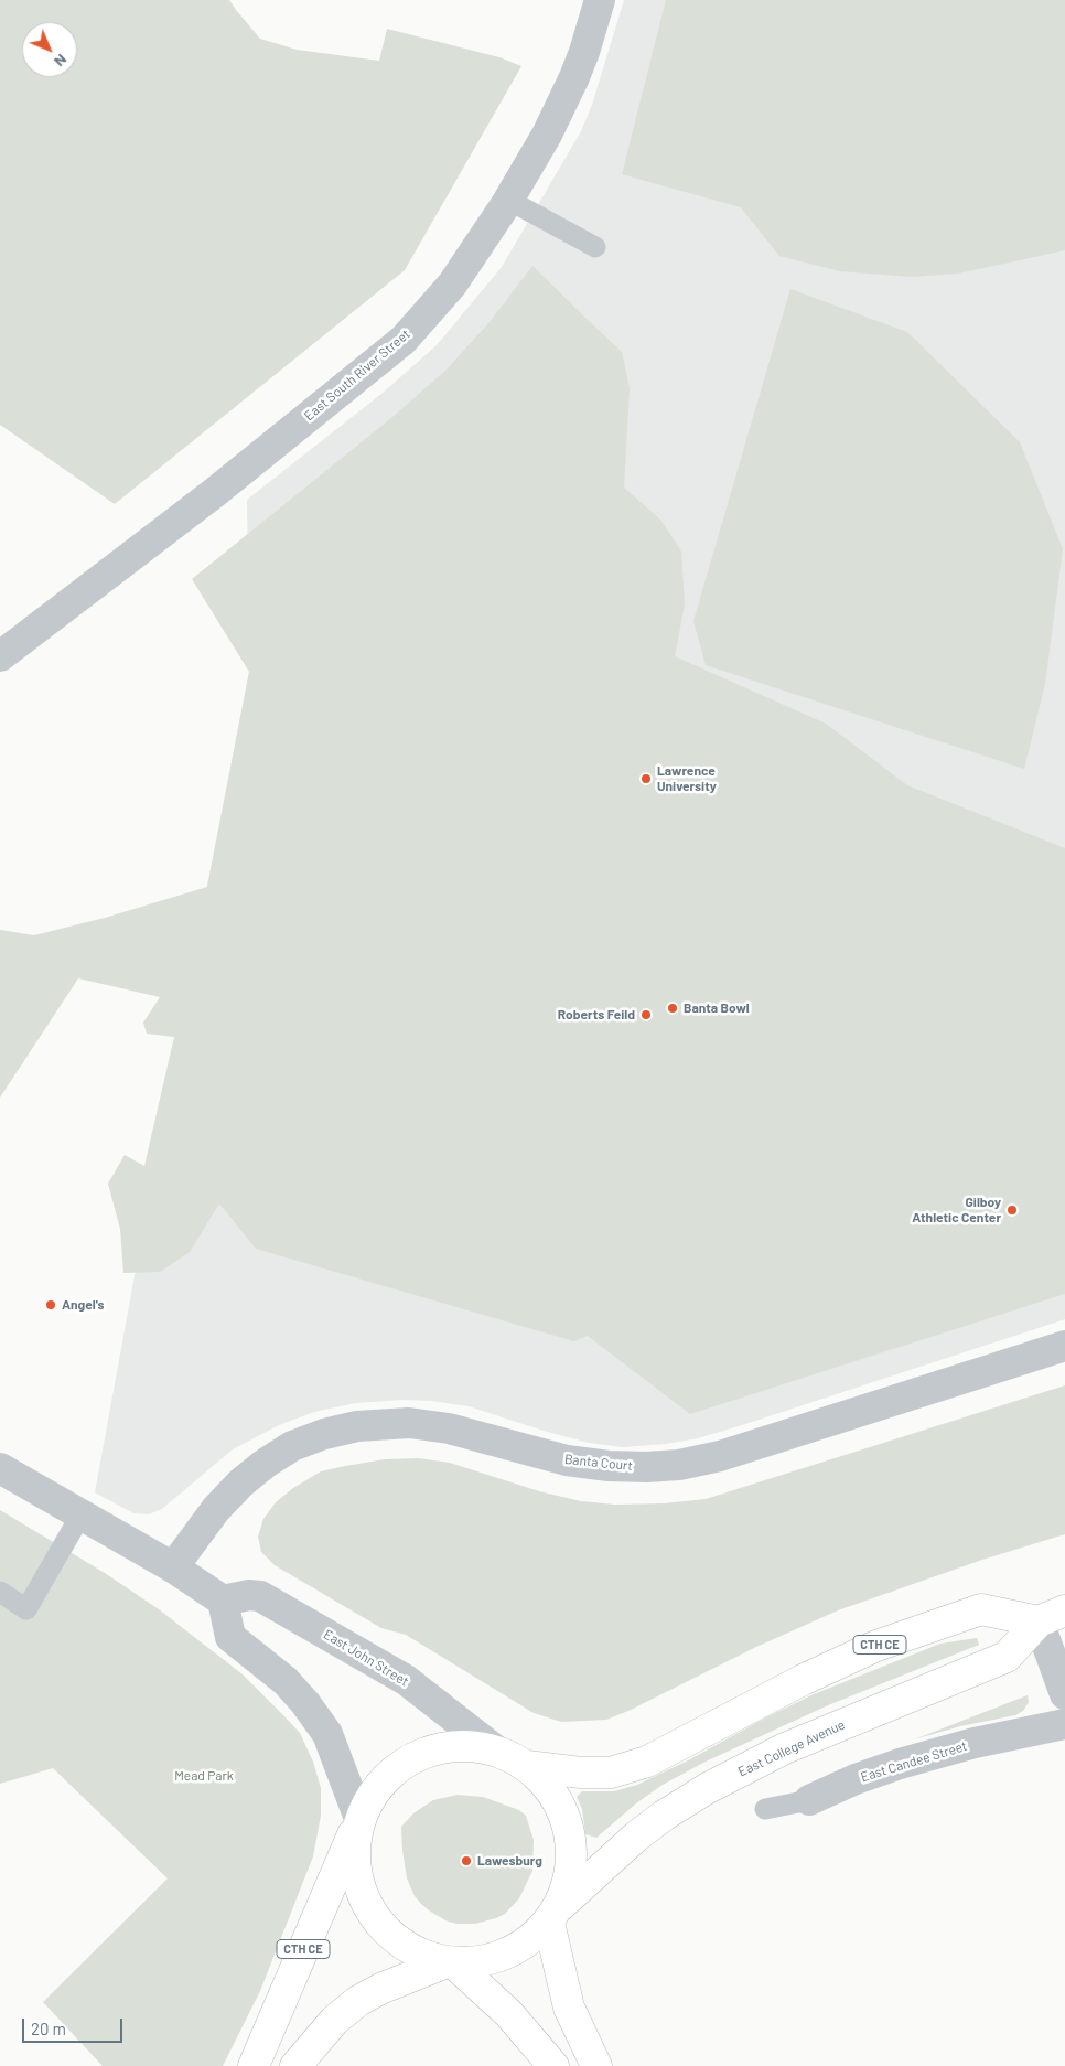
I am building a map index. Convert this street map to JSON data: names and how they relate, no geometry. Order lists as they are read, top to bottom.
{
  "streets": {
    "main road": ["CTH CE", "East College Avenue"],
    "street": [
      "East South River Street",
      "Banta Court",
      "East John Street",
      "East Candee Street"
    ]
  },
  "crossings": [
    ["CTH CE", "East College Avenue"]
  ],
  "parks": ["Mead Park"],
  "places": [
    "Lawrence University",
    "Banta Bowl",
    "Roberts Feild",
    "Gilboy Athletic Center",
    "Angel's",
    "Lawesburg"
  ],
  "scale_bar": "20 m",
  "north": "bottom right"
}
